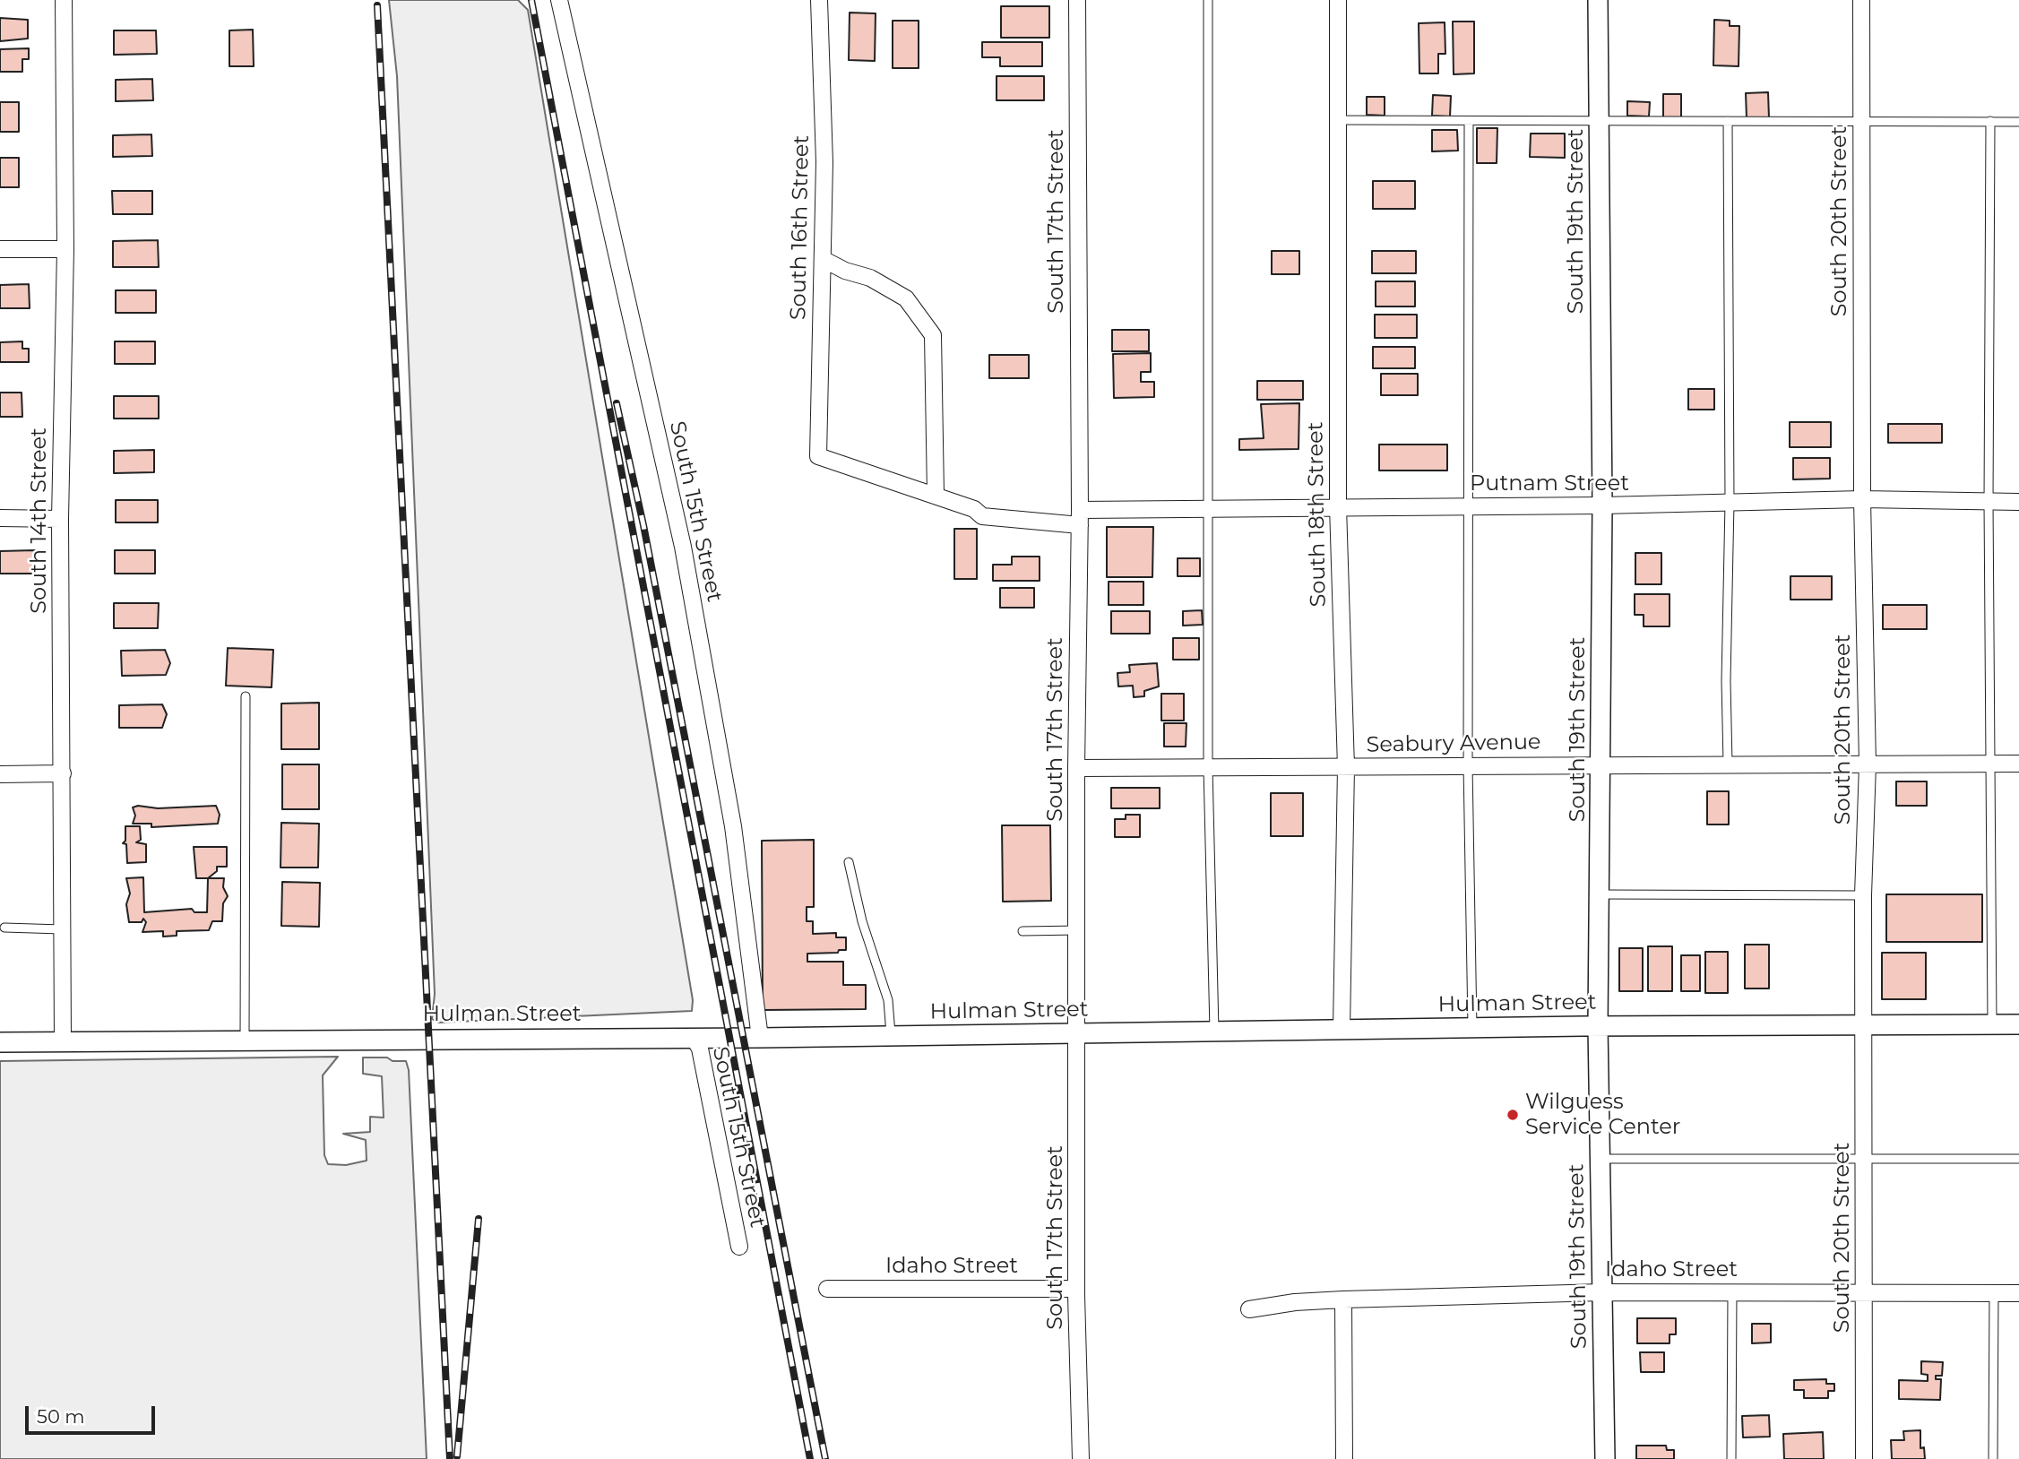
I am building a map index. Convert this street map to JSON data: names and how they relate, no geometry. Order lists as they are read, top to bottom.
{
  "streets": {
    "street": [
      "South 17th Street",
      "South 19th Street",
      "South 20th Street",
      "South 16th Street",
      "Putnam Street",
      "South 15th Street",
      "South 18th Street",
      "South 14th Street",
      "Seabury Avenue",
      "Hulman Street",
      "Idaho Street"
    ]
  },
  "crossings": [
    ["South 17th Street", "Putnam Street"],
    ["South 17th Street", "Seabury Avenue"],
    ["South 17th Street", "Hulman Street"],
    ["South 17th Street", "Idaho Street"],
    ["South 19th Street", "Putnam Street"],
    ["South 19th Street", "Seabury Avenue"],
    ["South 19th Street", "Hulman Street"],
    ["South 19th Street", "Idaho Street"],
    ["South 20th Street", "Putnam Street"],
    ["South 20th Street", "Seabury Avenue"],
    ["South 20th Street", "Hulman Street"],
    ["South 20th Street", "Idaho Street"],
    ["South 16th Street", "Putnam Street"],
    ["Putnam Street", "South 18th Street"],
    ["South 15th Street", "Hulman Street"],
    ["South 18th Street", "Seabury Avenue"],
    ["South 18th Street", "Hulman Street"],
    ["South 14th Street", "Hulman Street"]
  ],
  "places": ["Wilguess Service Center"],
  "scale_bar": "50 m"
}
